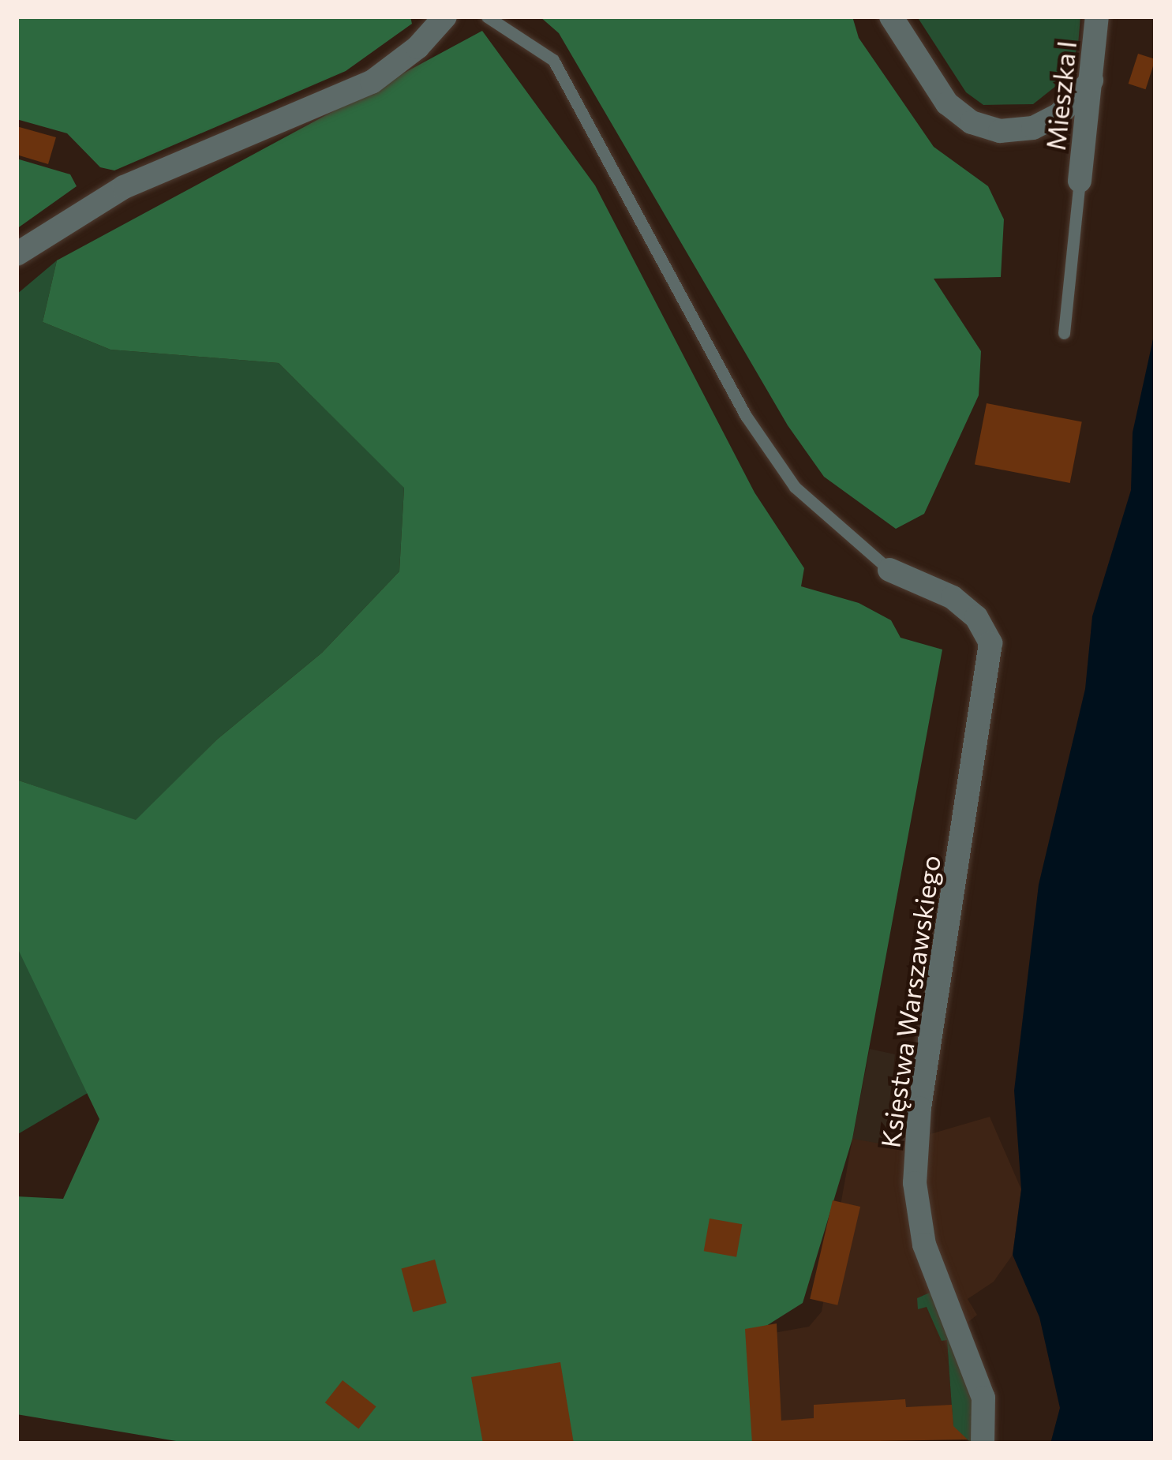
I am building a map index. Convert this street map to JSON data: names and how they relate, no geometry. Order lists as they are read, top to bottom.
{
  "streets": {
    "street": ["Mieszka I", "Księstwa Warszawskiego"]
  }
}
